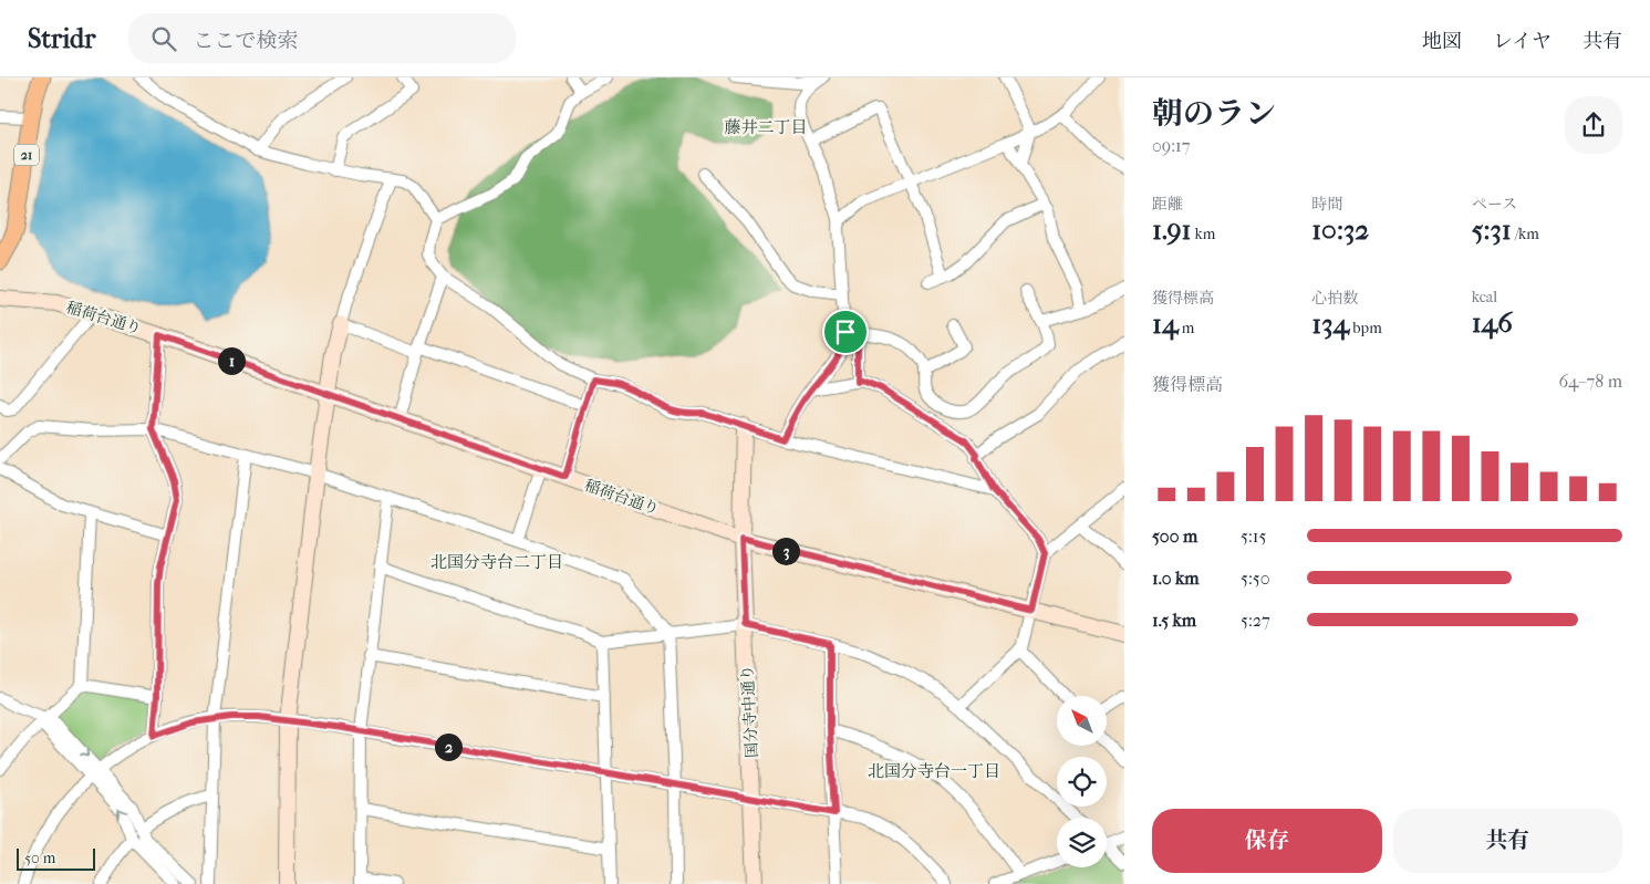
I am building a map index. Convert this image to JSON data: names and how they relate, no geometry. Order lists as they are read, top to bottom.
{
  "streets": {
    "main road": ["21"],
    "street": ["稲荷台通り", "国分寺中通り"]
  },
  "crossings": [
    ["稲荷台通り", "国分寺中通り"]
  ],
  "districts": ["藤井二丁目", "北国分寺台二丁目", "北国分寺台一丁目"],
  "scale_bar": "50 m",
  "north": "top left",
  "page": {
    "header": "Stridr",
    "search": "ここで検索",
    "nav": ["地図", "レイヤ", "共有"],
    "heading": ["朝のラン", "09:17"],
    "stats": [
      ["距離", "1.91 km"],
      ["時間", "10:32"],
      ["ペース", "5:31 /km"],
      ["獲得標高", "14 m"],
      ["心拍数", "134 bpm"],
      ["kcal", "146"]
    ],
    "pins": ["1", "3", "2"],
    "chart": ["獲得標高", "64–78 m"],
    "list": [
      {
        "name": "500 m",
        "note": "5:15"
      },
      {
        "name": "1.0 km",
        "note": "5:50"
      },
      {
        "name": "1.5 km",
        "note": "5:27"
      }
    ],
    "buttons": ["保存", "共有"],
    "scale": "50 m"
  }
}
